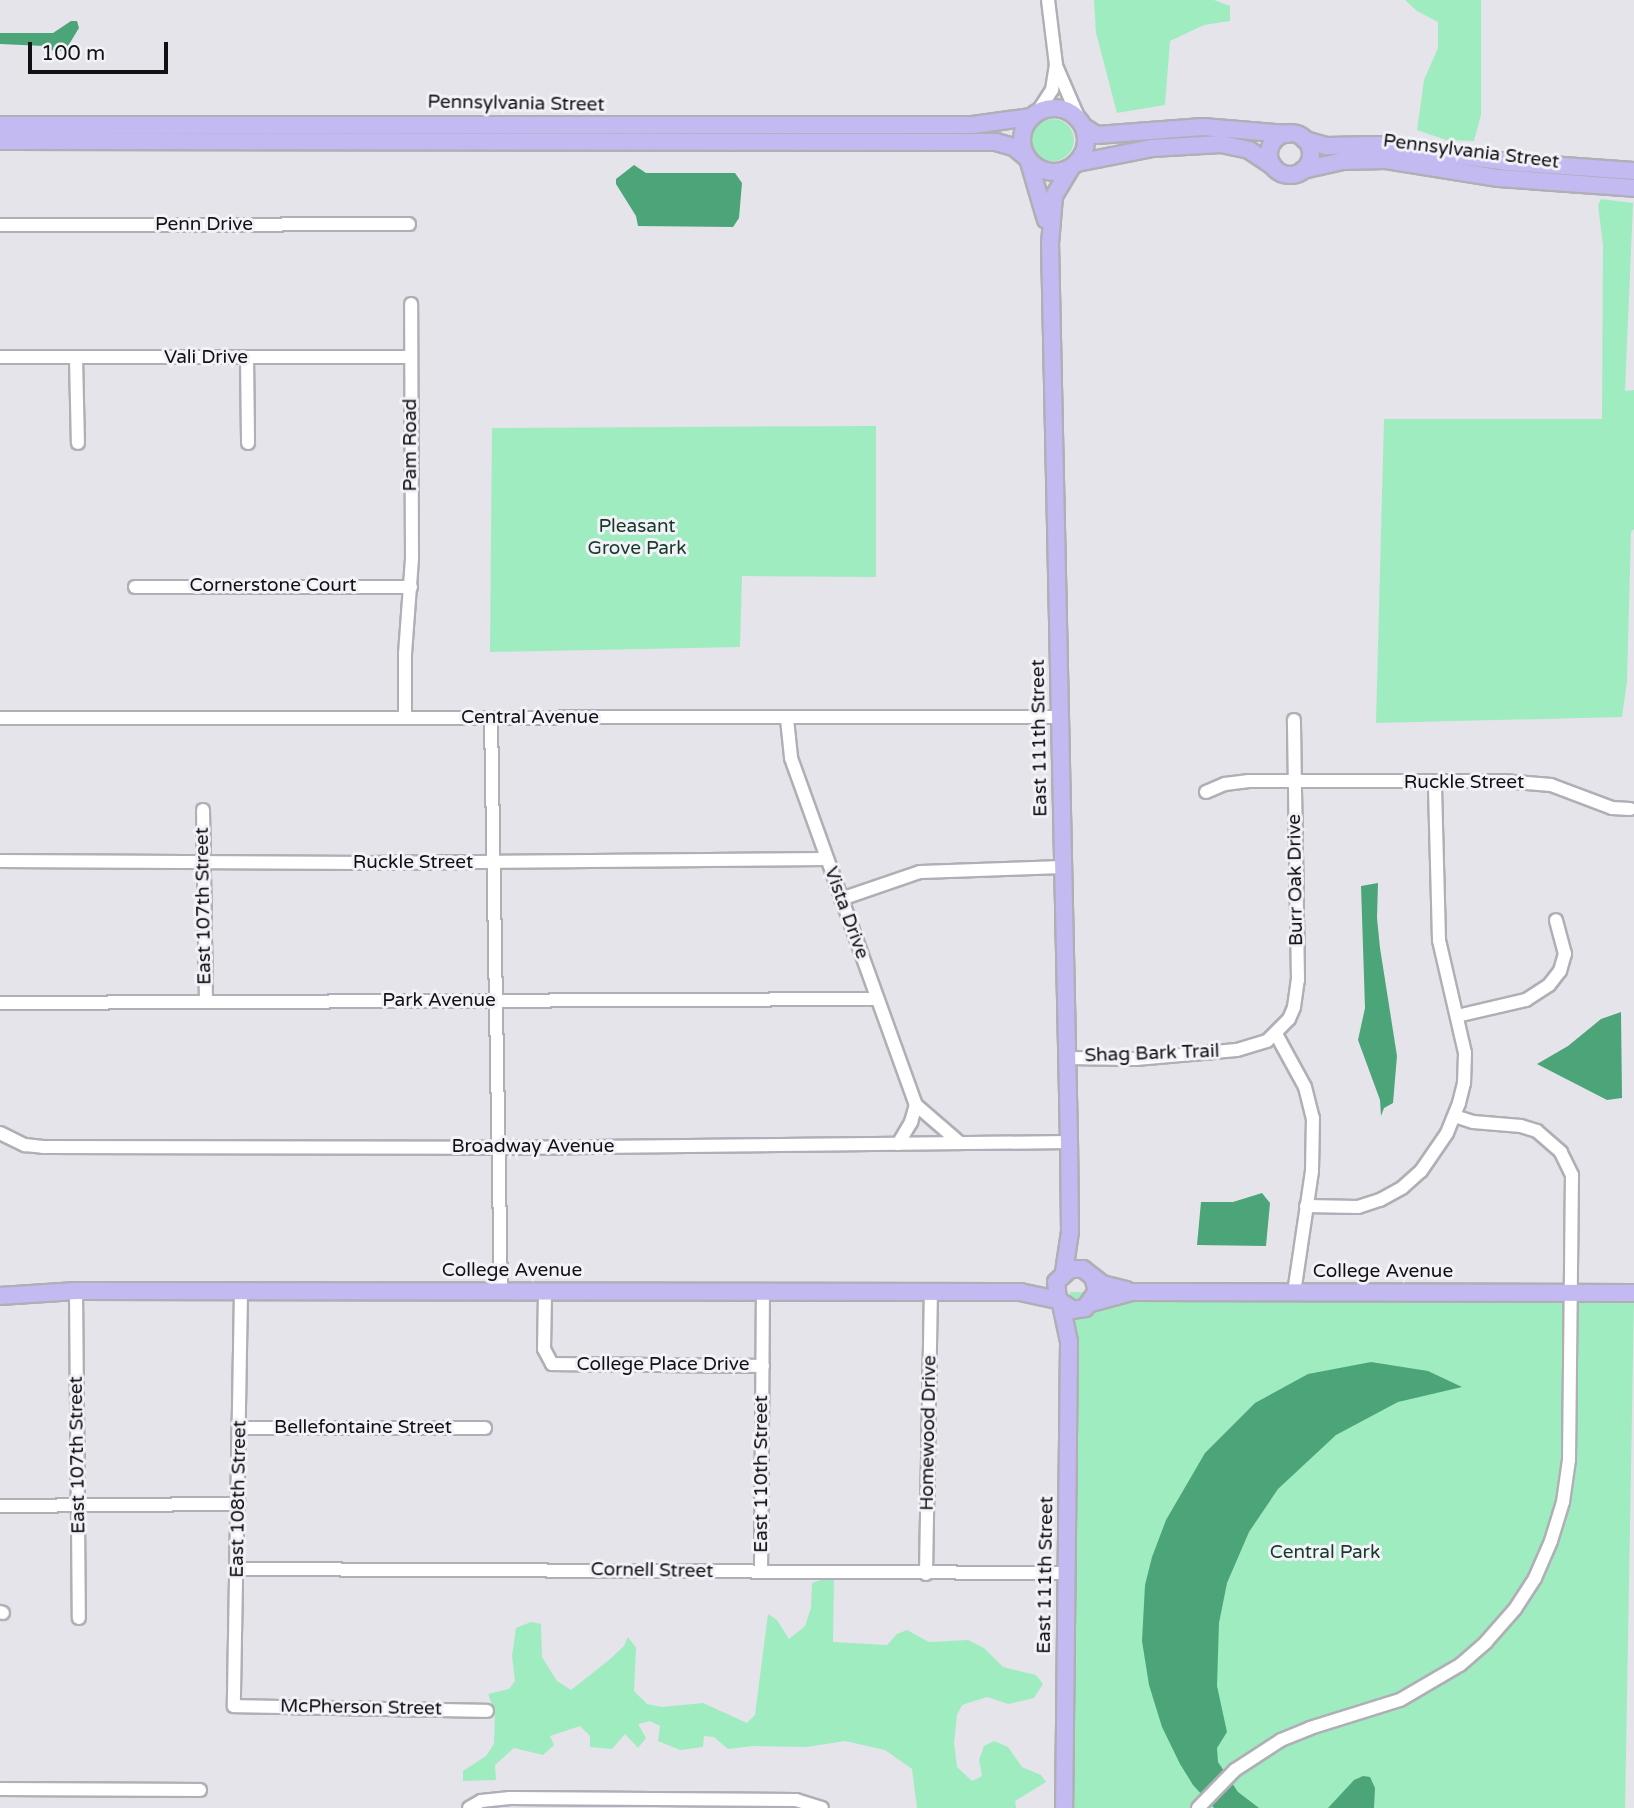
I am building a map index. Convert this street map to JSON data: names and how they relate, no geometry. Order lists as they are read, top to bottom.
{
  "streets": {
    "main road": ["Pennsylvania Street", "East 111th Street", "College Avenue"],
    "street": [
      "Penn Drive",
      "Vali Drive",
      "Pam Road",
      "Cornerstone Court",
      "Central Avenue",
      "Ruckle Street",
      "Burr Oak Drive",
      "East 107th Street",
      "Vista Drive",
      "Park Avenue",
      "Shag Bark Trail",
      "Broadway Avenue",
      "College Place Drive",
      "Bellefontaine Street",
      "Homewood Drive",
      "East 110th Street",
      "East 108th Street",
      "Cornell Street",
      "McPherson Street"
    ]
  },
  "crossings": [
    ["Pennsylvania Street", "East 111th Street"],
    ["Vali Drive", "Pam Road"],
    ["Pam Road", "Cornerstone Court"],
    ["Pam Road", "Central Avenue"],
    ["Central Avenue", "East 111th Street"],
    ["Central Avenue", "Vista Drive"],
    ["East 111th Street", "Shag Bark Trail"],
    ["East 111th Street", "Broadway Avenue"],
    ["East 111th Street", "College Avenue"],
    ["East 111th Street", "Cornell Street"],
    ["Ruckle Street", "Burr Oak Drive"],
    ["Ruckle Street", "East 107th Street"],
    ["Ruckle Street", "Vista Drive"],
    ["Burr Oak Drive", "Shag Bark Trail"],
    ["East 107th Street", "Park Avenue"],
    ["East 107th Street", "College Avenue"],
    ["Vista Drive", "Park Avenue"],
    ["Vista Drive", "Broadway Avenue"],
    ["College Avenue", "College Place Drive"],
    ["College Avenue", "Homewood Drive"],
    ["College Avenue", "East 110th Street"],
    ["College Avenue", "East 108th Street"],
    ["College Place Drive", "East 110th Street"],
    ["Bellefontaine Street", "East 108th Street"],
    ["Homewood Drive", "Cornell Street"],
    ["East 110th Street", "Cornell Street"],
    ["East 108th Street", "Cornell Street"],
    ["East 108th Street", "McPherson Street"]
  ],
  "parks": ["Pleasant Grove Park", "Central Park"],
  "scale_bar": "100 m"
}
